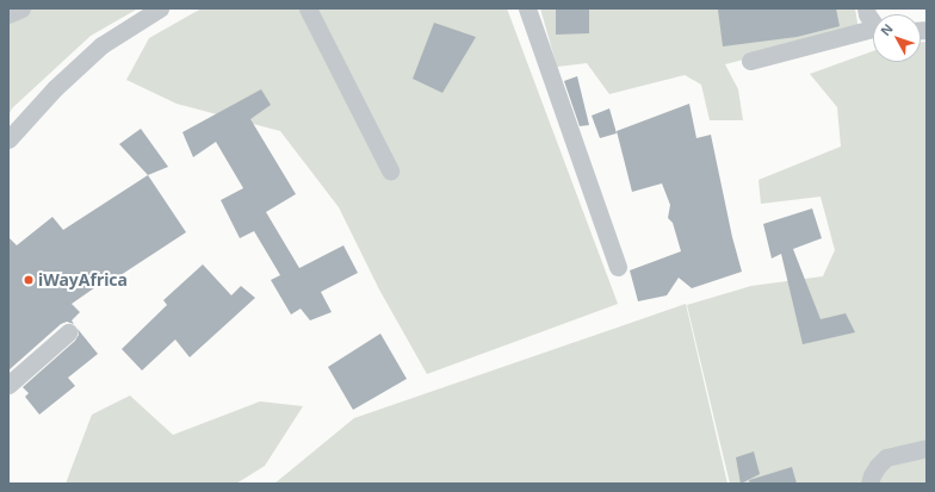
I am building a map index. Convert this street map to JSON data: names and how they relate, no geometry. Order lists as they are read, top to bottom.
{
  "places": ["iWayAfrica"],
  "north": "top left"
}
